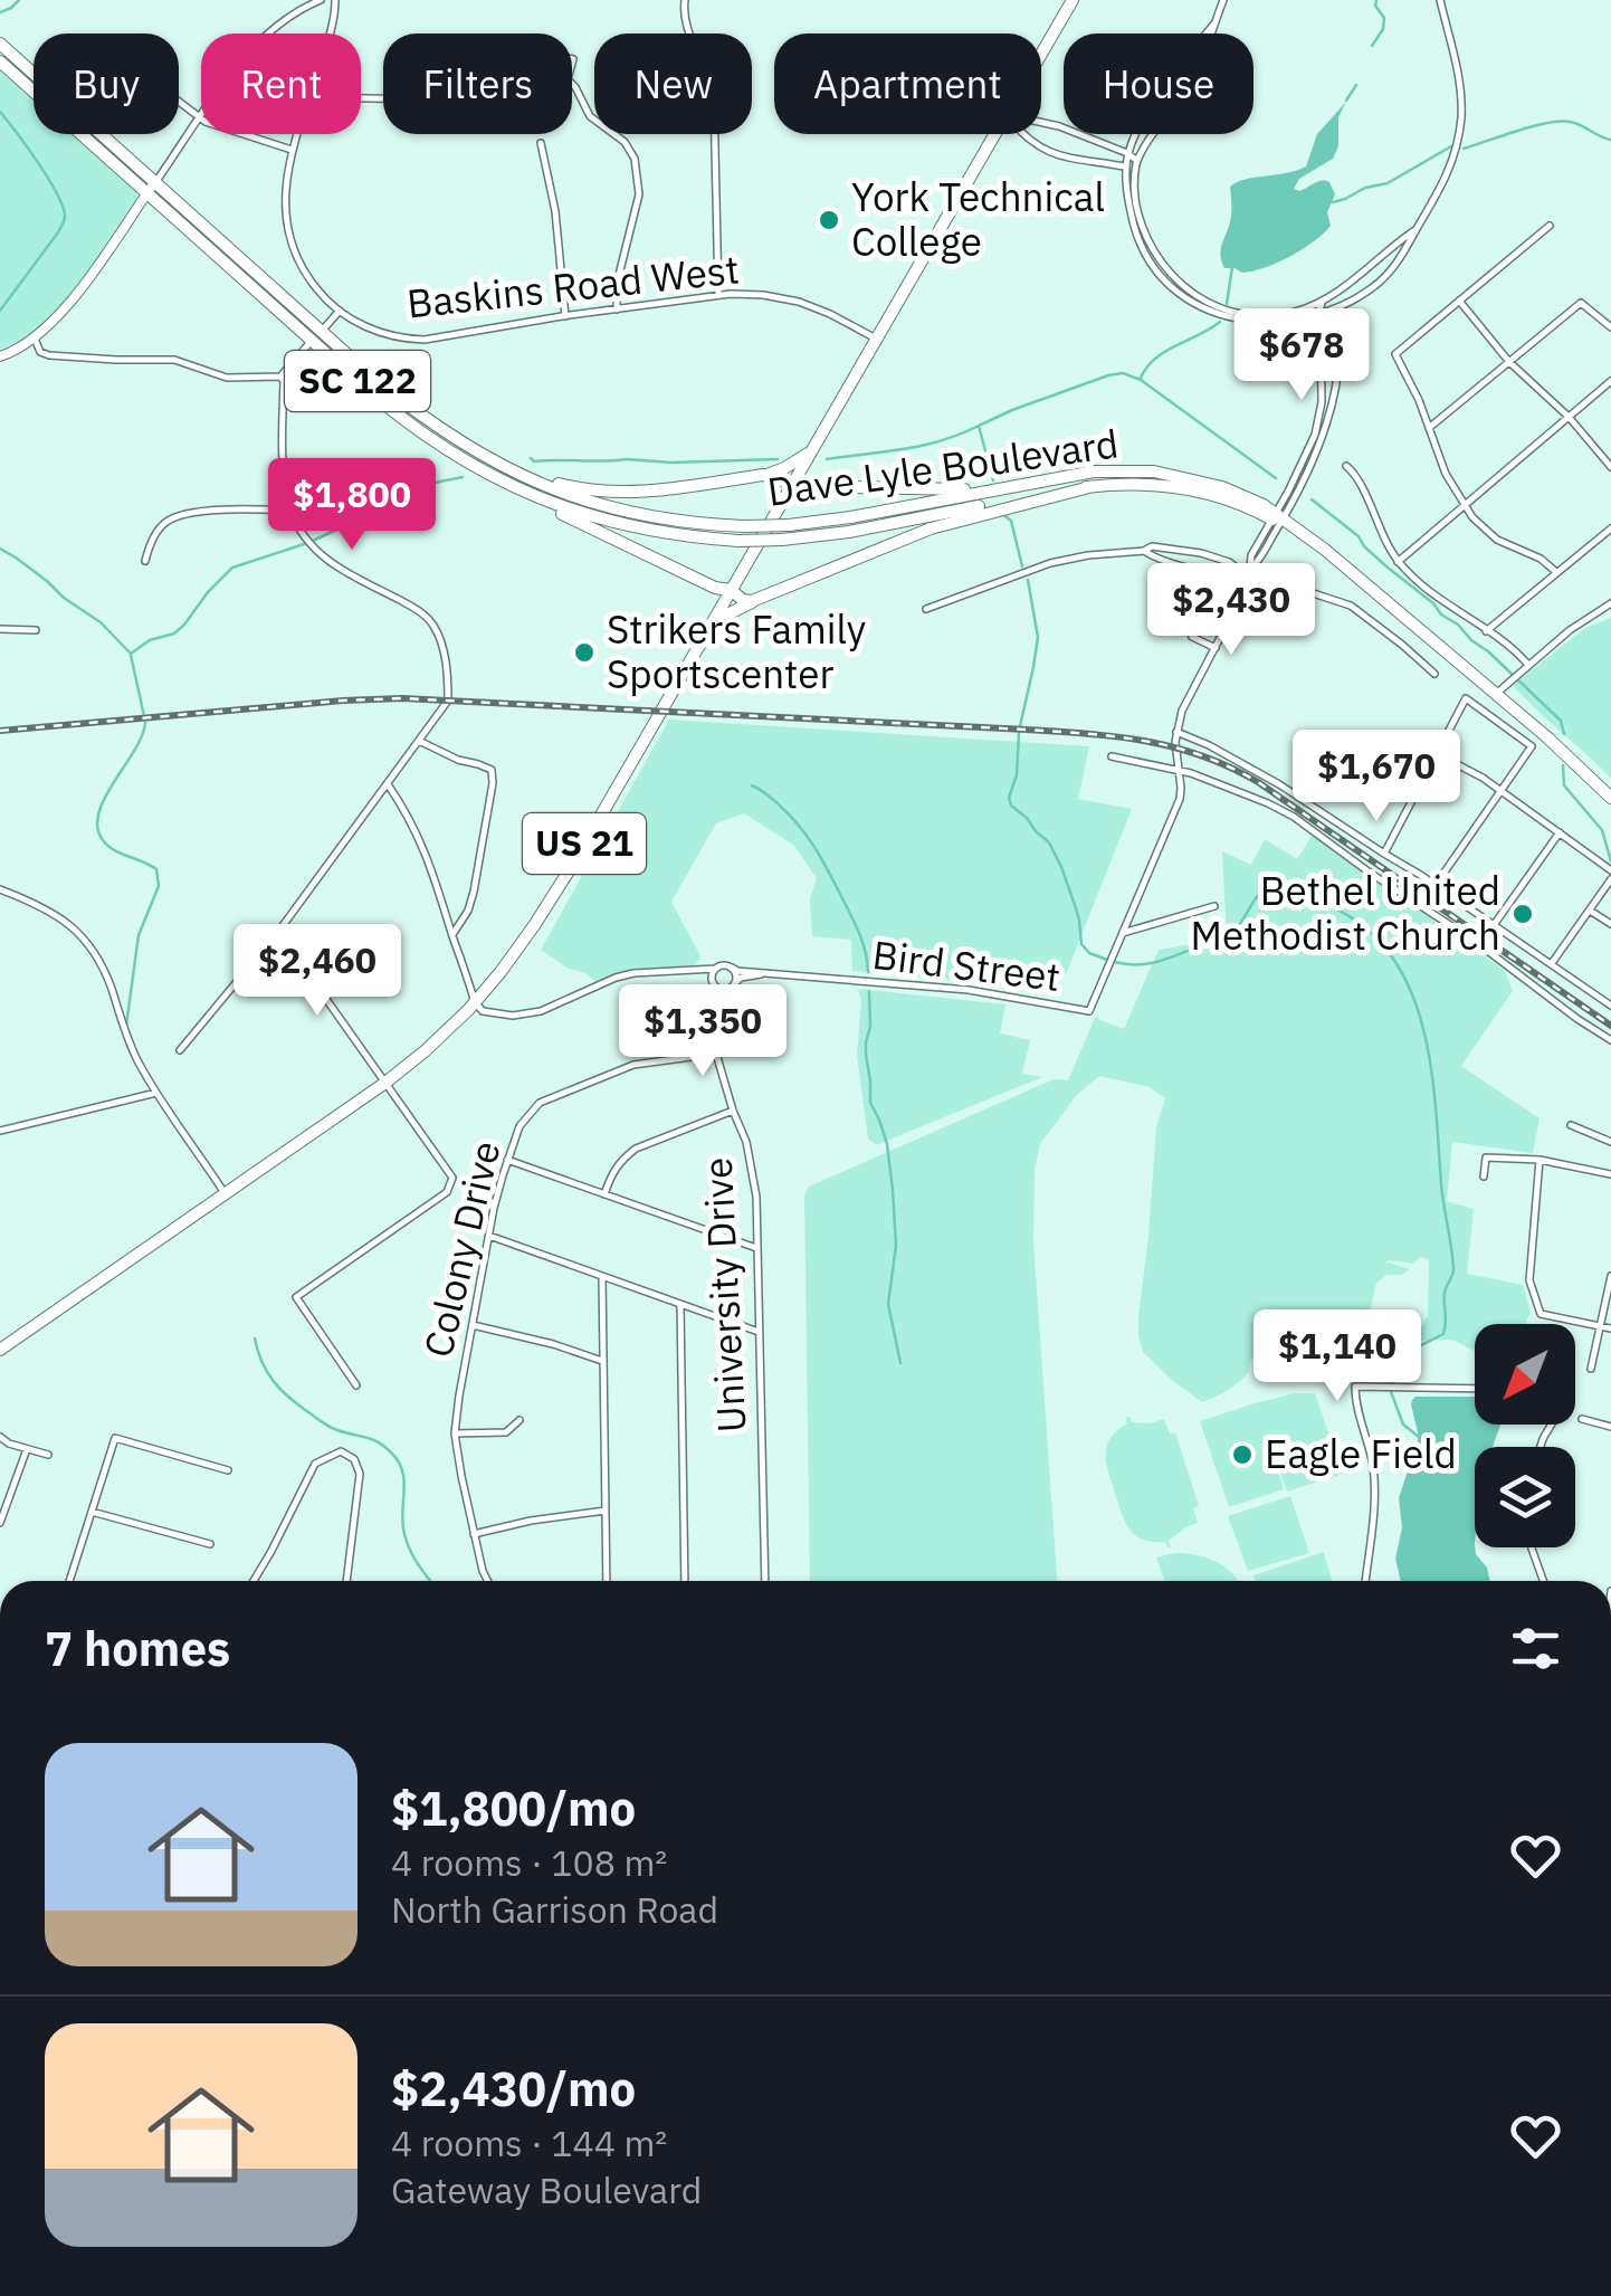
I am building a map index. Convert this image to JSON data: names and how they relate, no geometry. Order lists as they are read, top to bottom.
{
  "streets": {
    "main road": ["SC 122", "Dave Lyle Boulevard", "US 21"],
    "street": [
      "Baskins Road West",
      "Bird Street",
      "Colony Drive",
      "University Drive"
    ]
  },
  "crossings": [
    ["Baskins Road West", "US 21"],
    ["US 21", "Bird Street"],
    ["Bird Street", "University Drive"],
    ["Colony Drive", "University Drive"]
  ],
  "places": [
    "York Technical College",
    "Strikers Family Sportscenter",
    "Bethel United Methodist Church",
    "Eagle Field"
  ],
  "north": "bottom left",
  "page": {
    "chip": [
      "Buy",
      "Rent",
      "Filters",
      "New",
      "Apartment",
      "House"
    ],
    "price": [
      "$678",
      "$1,800",
      "$2,430",
      "$1,670",
      "$2,460",
      "$1,350",
      "$1,140"
    ],
    "heading": "7 homes",
    "list": [
      {
        "name": "$1,800/mo",
        "note": "4 rooms · 108 m² · North Garrison Road"
      },
      {
        "name": "$2,430/mo",
        "note": "4 rooms · 144 m² · Gateway Boulevard"
      }
    ]
  }
}
